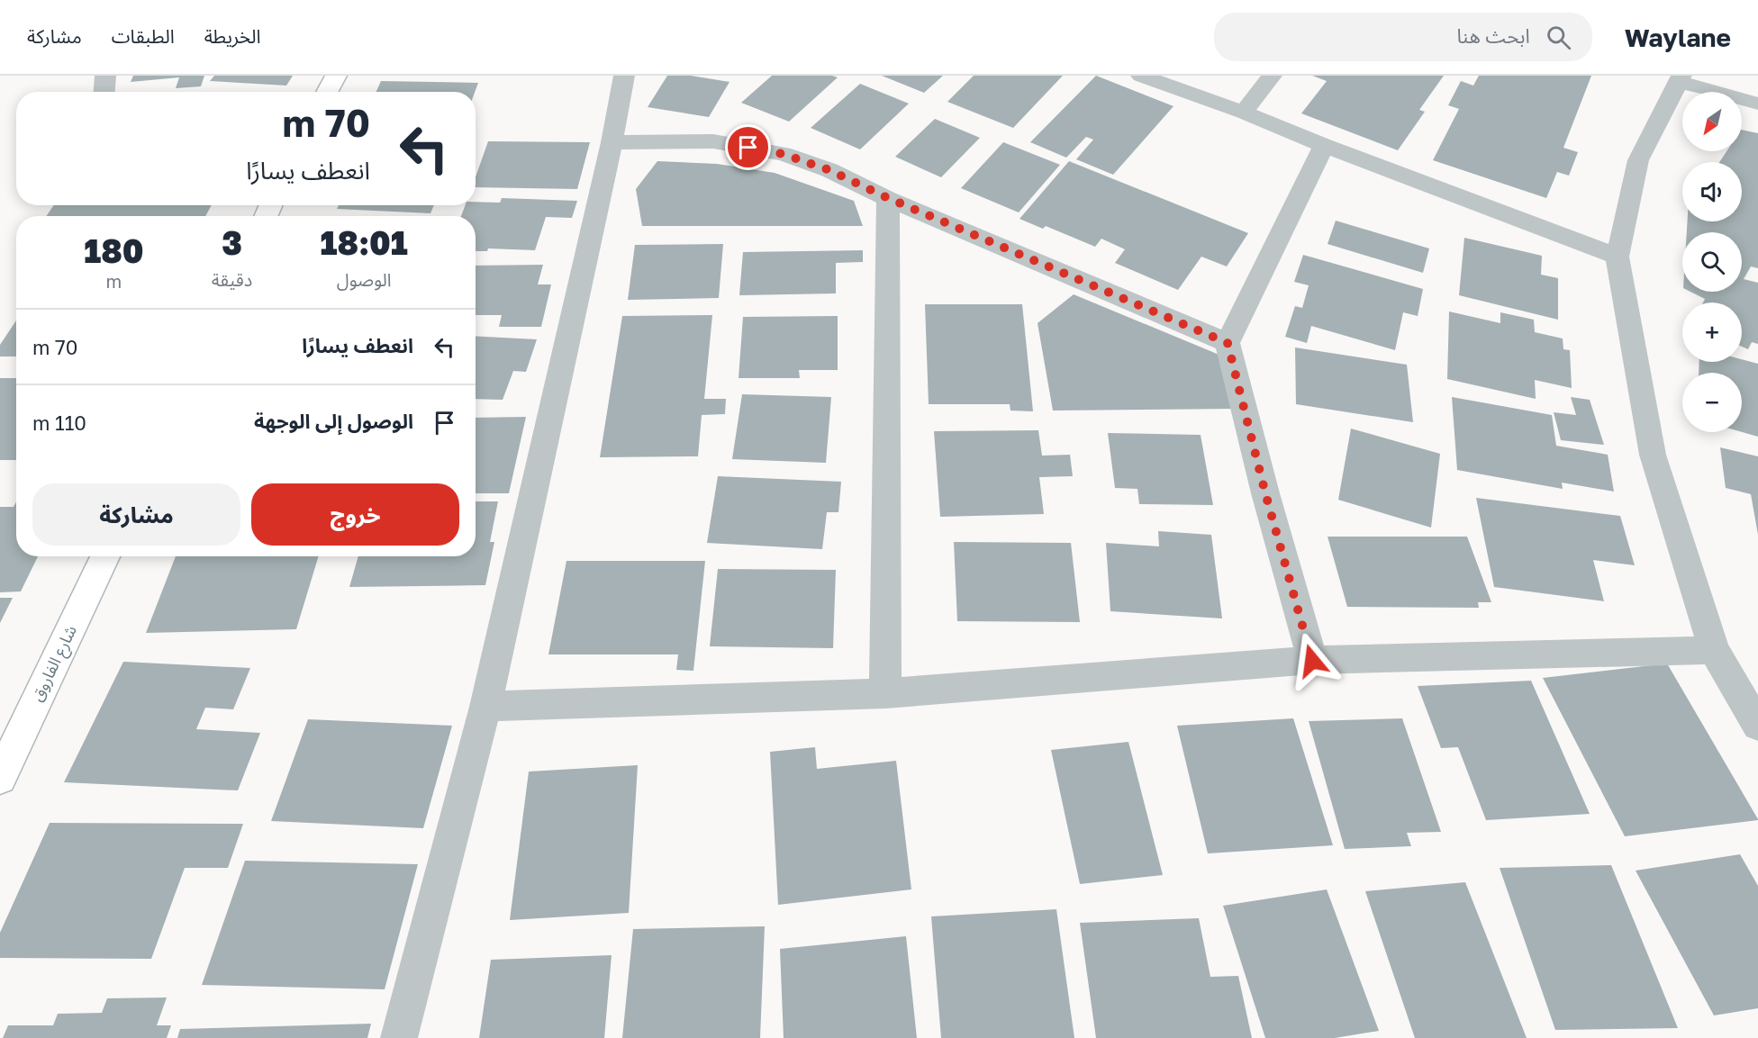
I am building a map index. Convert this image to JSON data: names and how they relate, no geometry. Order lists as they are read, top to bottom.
{
  "streets": {
    "main road": ["شارع الفاروق"]
  },
  "north": "bottom left",
  "page": {
    "header": "Waylane",
    "search": "ابحث هنا",
    "nav": ["الخريطة", "الطبقات", "مشاركة"],
    "map_buttons": ["+", "−"],
    "turn": ["70 m", "انعطف يسارًا"],
    "eta": [
      "18:01",
      "الوصول",
      "3",
      "دقيقة",
      "180",
      "m"
    ],
    "list": [
      {
        "name": "انعطف يسارًا",
        "value": "70 m"
      },
      {
        "name": "الوصول إلى الوجهة",
        "value": "110 m"
      }
    ],
    "buttons": ["خروج", "مشاركة"]
  }
}
